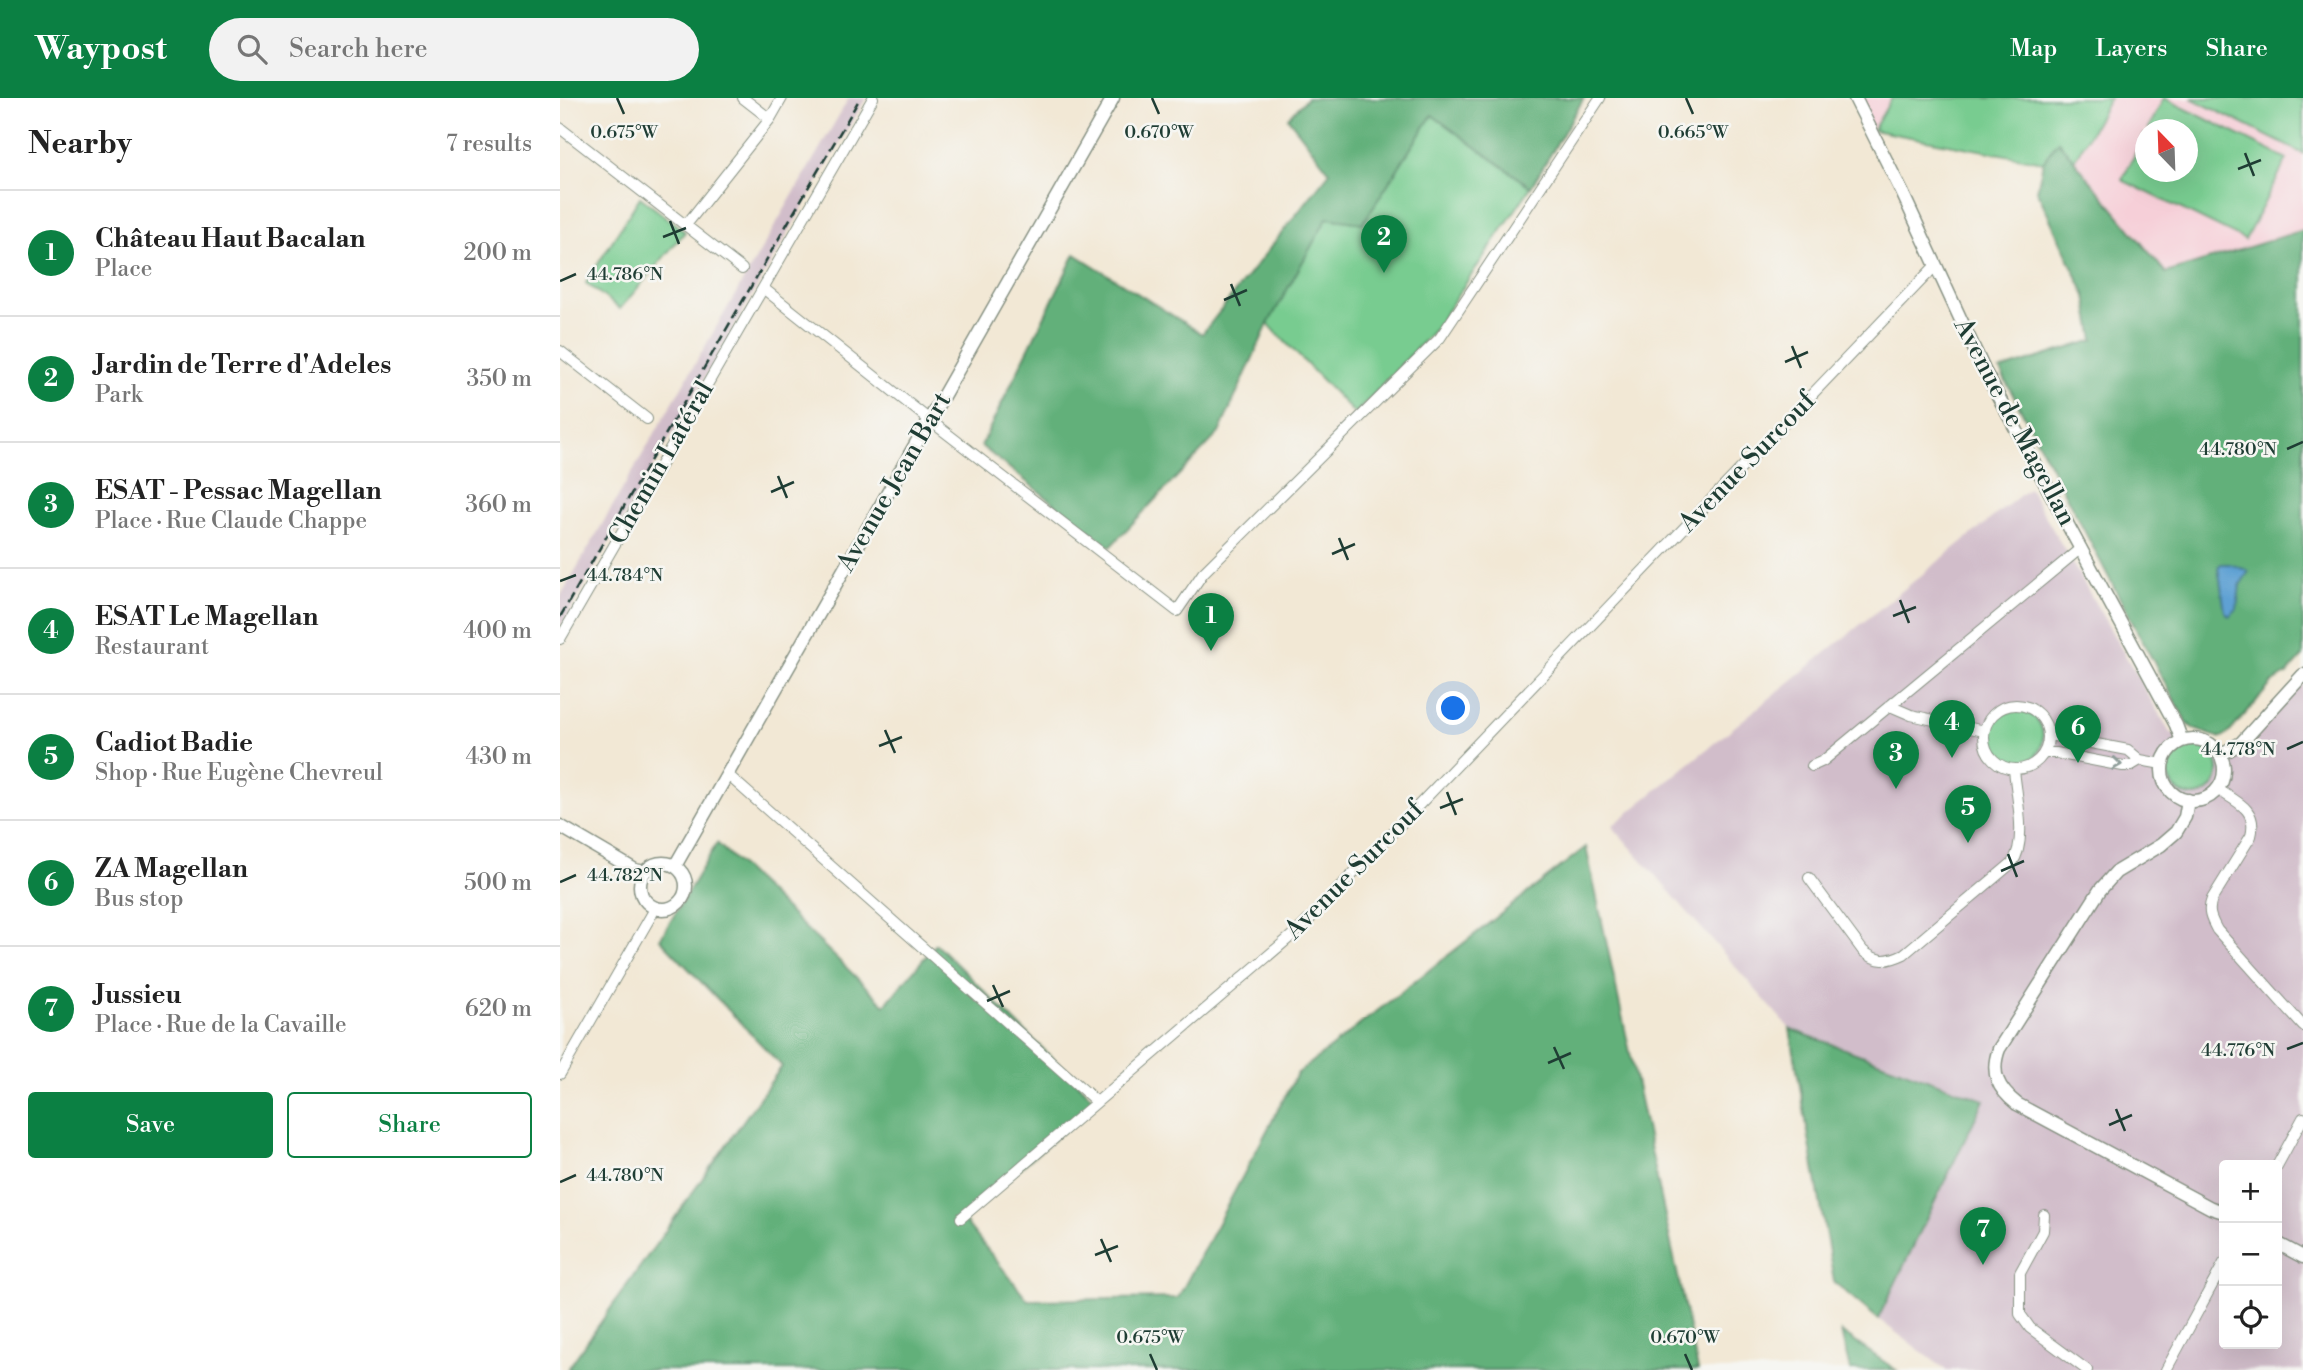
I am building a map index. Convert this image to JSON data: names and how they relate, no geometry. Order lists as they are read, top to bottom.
{
  "streets": {
    "street": [
      "Avenue de Magellan",
      "Avenue Surcouf",
      "Chemin Latéral",
      "Avenue Jean Bart"
    ]
  },
  "crossings": [
    ["Avenue de Magellan", "Avenue Surcouf"]
  ],
  "north": "top left",
  "page": {
    "header": "Waypost",
    "search": "Search here",
    "nav": ["Map", "Layers", "Share"],
    "heading": ["Nearby", "7 results"],
    "list": [
      {
        "mark": "1",
        "name": "Château Haut Bacalan",
        "note": "Place",
        "value": "200 m"
      },
      {
        "mark": "2",
        "name": "Jardin de Terre d'Adeles",
        "note": "Park",
        "value": "350 m"
      },
      {
        "mark": "3",
        "name": "ESAT - Pessac Magellan",
        "note": "Place · Rue Claude Chappe",
        "value": "360 m"
      },
      {
        "mark": "4",
        "name": "ESAT Le Magellan",
        "note": "Restaurant",
        "value": "400 m"
      },
      {
        "mark": "5",
        "name": "Cadiot Badie",
        "note": "Shop · Rue Eugène Chevreul",
        "value": "430 m"
      },
      {
        "mark": "6",
        "name": "ZA Magellan",
        "note": "Bus stop",
        "value": "500 m"
      },
      {
        "mark": "7",
        "name": "Jussieu",
        "note": "Place · Rue de la Cavaille",
        "value": "620 m"
      }
    ],
    "pins": [
      "2",
      "1",
      "4",
      "6",
      "3",
      "5",
      "7"
    ],
    "buttons": ["Save", "Share"],
    "map_buttons": ["+", "−"]
  },
  "coordinates": [
    "0.675°W",
    "0.670°W",
    "0.665°W",
    "44.786°N",
    "44.780°N",
    "44.784°N",
    "44.778°N",
    "44.782°N",
    "44.776°N"
  ]
}
